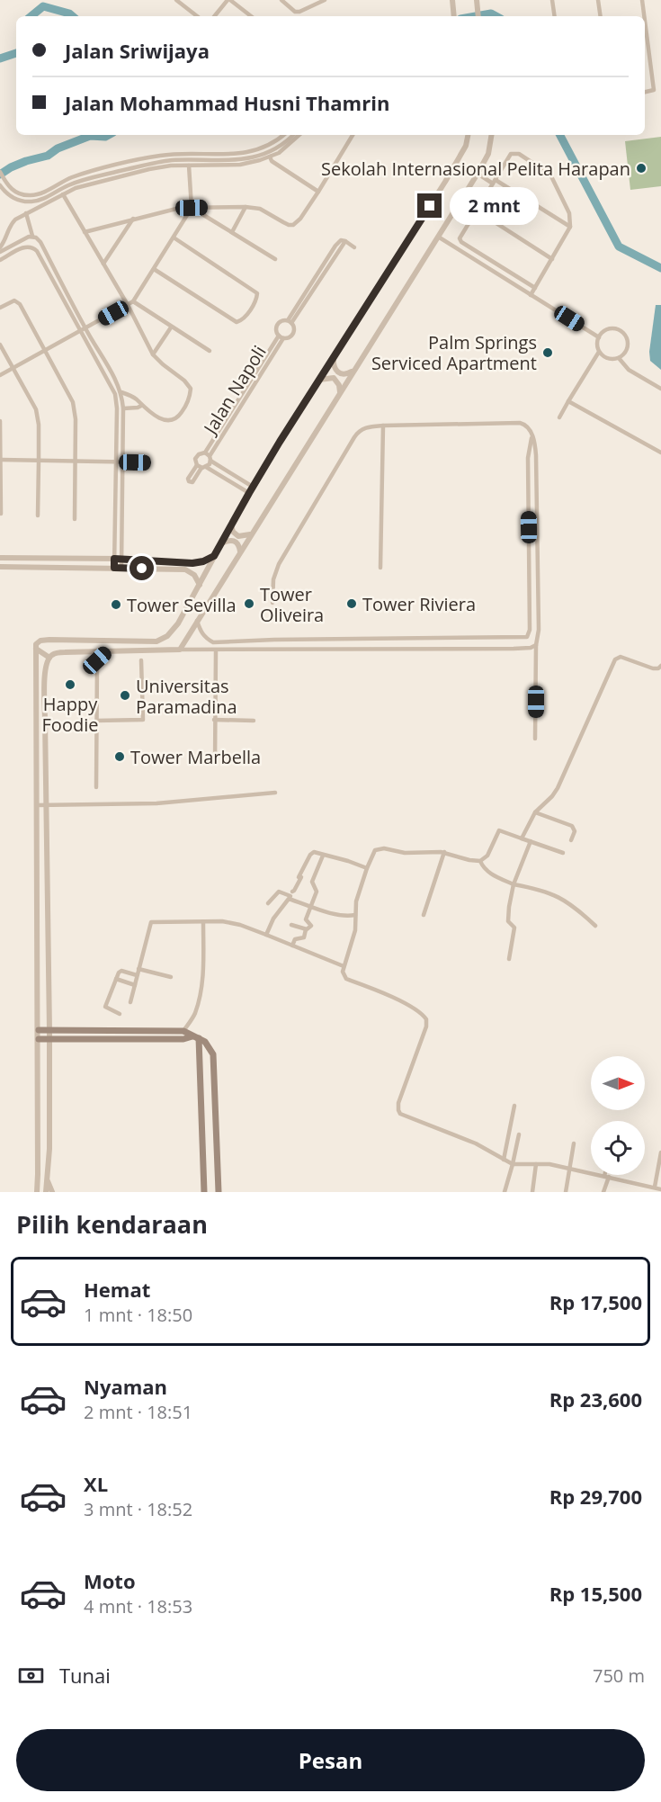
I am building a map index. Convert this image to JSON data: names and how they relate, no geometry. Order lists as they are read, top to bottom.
{
  "streets": {
    "street": ["Jalan Napoli"]
  },
  "places": [
    "Sekolah Internasional Pelita Harapan",
    "Palm Springs Serviced Apartment",
    "Tower Oliveira",
    "Tower Riviera",
    "Tower Sevilla",
    "Happy Foodie",
    "Universitas Paramadina",
    "Tower Marbella"
  ],
  "north": "right",
  "page": {
    "banner": ["Jalan Sriwijaya", "Jalan Mohammad Husni Thamrin"],
    "bubble": "2 mnt",
    "heading": "Pilih kendaraan",
    "list": [
      {
        "name": "Hemat",
        "note": "1 mnt · 18:50",
        "value": "Rp 17,500"
      },
      {
        "name": "Nyaman",
        "note": "2 mnt · 18:51",
        "value": "Rp 23,600"
      },
      {
        "name": "XL",
        "note": "3 mnt · 18:52",
        "value": "Rp 29,700"
      },
      {
        "name": "Moto",
        "note": "4 mnt · 18:53",
        "value": "Rp 15,500"
      }
    ],
    "pay": ["Tunai", "750 m"],
    "buttons": "Pesan"
  }
}
